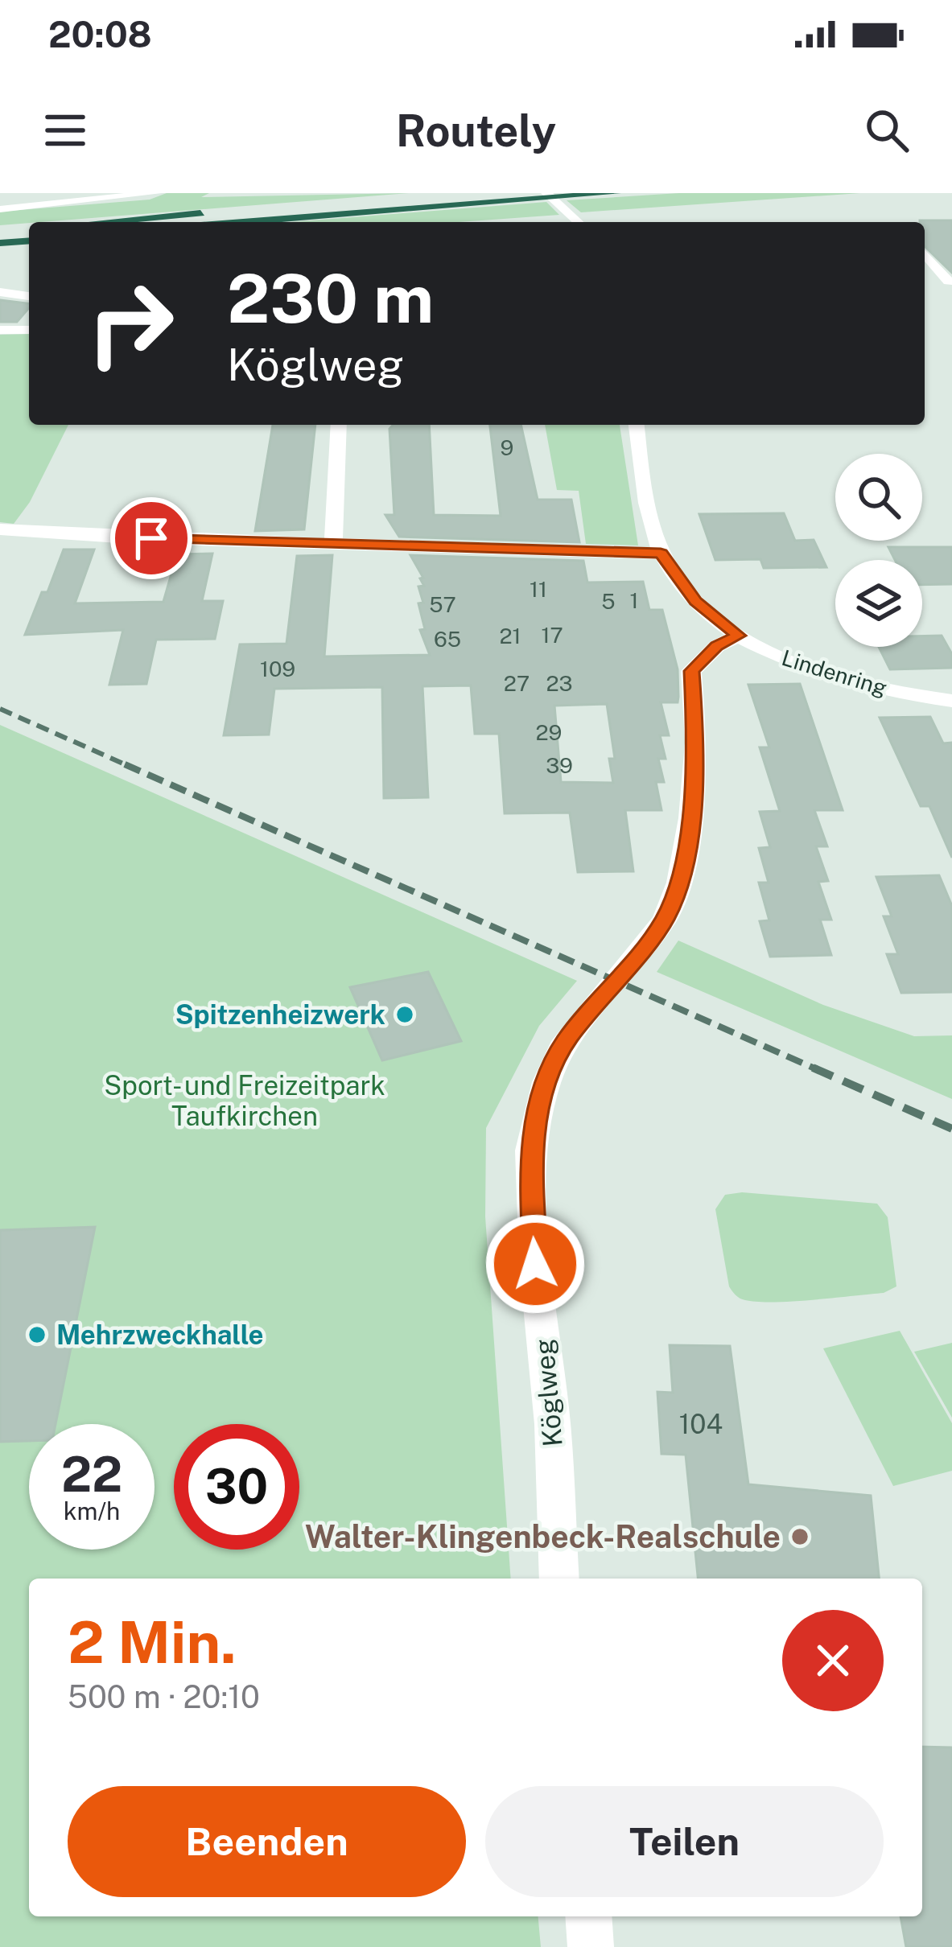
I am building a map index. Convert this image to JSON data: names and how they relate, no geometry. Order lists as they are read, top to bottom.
{
  "streets": {
    "street": ["Lindenring", "Köglweg"]
  },
  "crossings": [
    ["Lindenring", "Köglweg"]
  ],
  "parks": ["Sport- und Freizeitpark Taufkirchen"],
  "places": ["Spitzenheizwerk", "Mehrzweckhalle", "Walter-Klingenbeck-Realschule"],
  "house_numbers": [
    "9",
    "11",
    "1",
    "5",
    "57",
    "17",
    "21",
    "65",
    "109",
    "27",
    "23",
    "29",
    "39",
    "104"
  ],
  "page": {
    "status": "20:08",
    "header": "Routely",
    "turn": ["230 m", "Köglweg"],
    "speed": "22 km/h",
    "limit": "30",
    "heading": ["2 Min.", "500 m · 20:10"],
    "buttons": ["Beenden", "Teilen"]
  }
}
